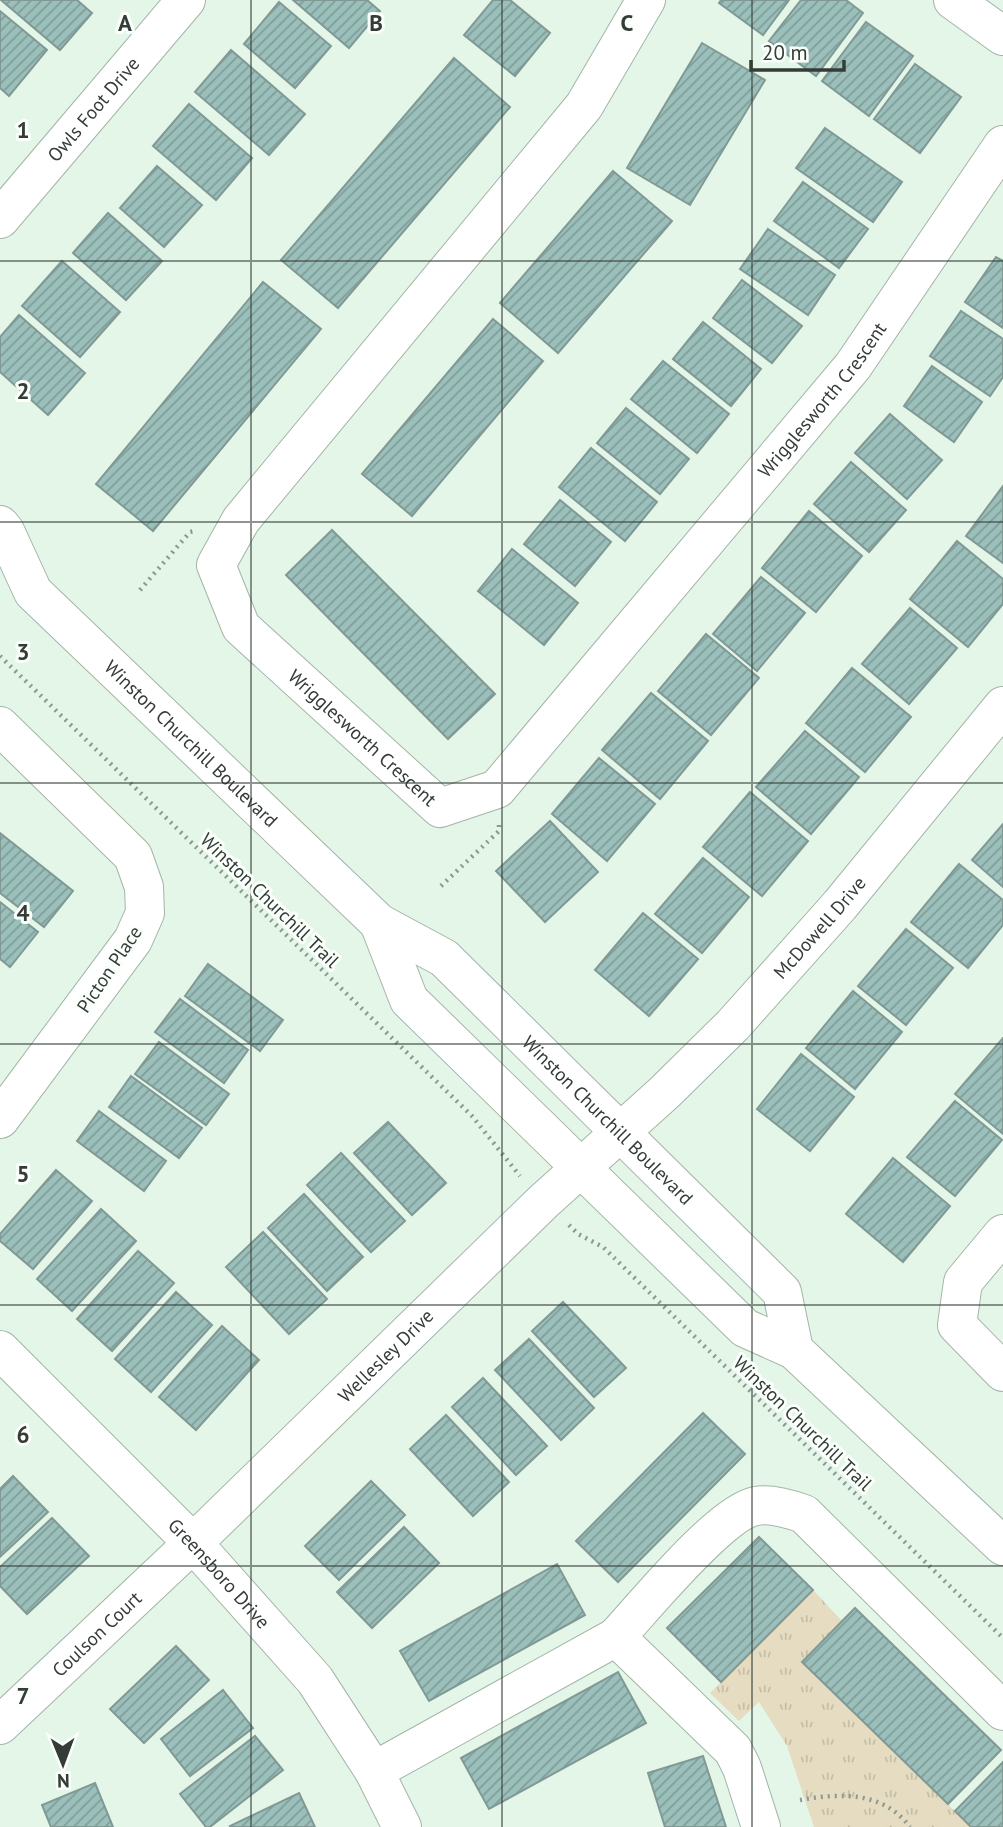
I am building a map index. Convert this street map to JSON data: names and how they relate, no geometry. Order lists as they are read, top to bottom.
{
  "streets": {
    "street": [
      "Owls Foot Drive",
      "Wrigglesworth Crescent",
      "Winston Churchill Boulevard",
      "McDowell Drive",
      "Picton Place",
      "Wellesley Drive",
      "Greensboro Drive",
      "Coulson Court"
    ],
    "path": ["Winston Churchill Trail"]
  },
  "crossings": [
    ["Winston Churchill Boulevard", "McDowell Drive"],
    ["Winston Churchill Boulevard", "Wellesley Drive"],
    ["McDowell Drive", "Wellesley Drive"],
    ["Wellesley Drive", "Greensboro Drive"],
    ["Wellesley Drive", "Coulson Court"],
    ["Greensboro Drive", "Coulson Court"]
  ],
  "scale_bar": "20 m",
  "north": "bottom",
  "grid": {
    "columns": ["A", "B", "C"],
    "rows": [
      "1",
      "2",
      "3",
      "4",
      "5",
      "6",
      "7"
    ]
  }
}
